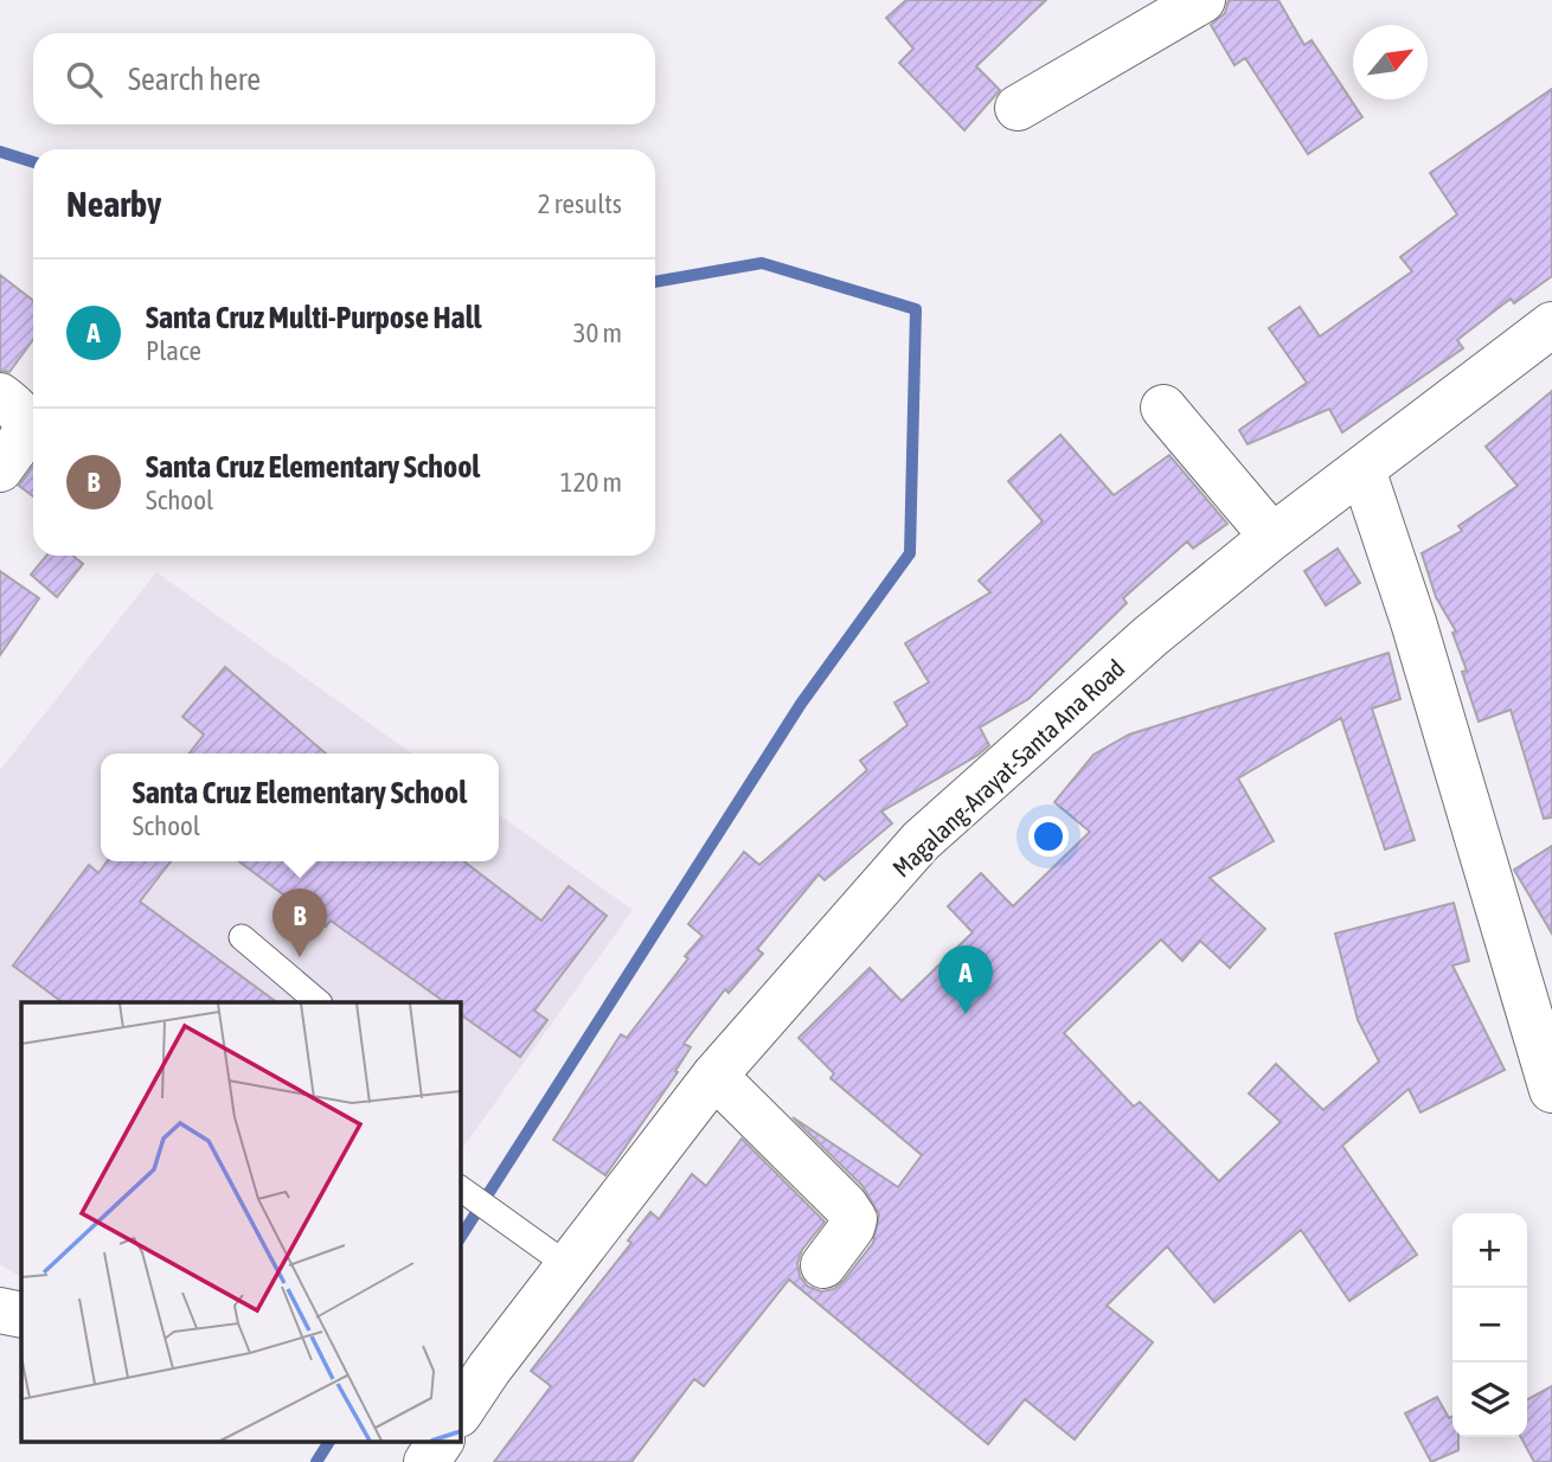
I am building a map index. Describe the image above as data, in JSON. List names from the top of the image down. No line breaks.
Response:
{"streets":{"main road":["Magalang-Arayat-Santa Ana Road"]},"north":"top right","page":{"search":"Search here","heading":["Nearby","2 results"],"list":[{"mark":"A","name":"Santa Cruz Multi-Purpose Hall","note":"Place","value":"30 m"},{"mark":"B","name":"Santa Cruz Elementary School","note":"School","value":"120 m"}],"popup":["Santa Cruz Elementary School","School"],"pins":["B","A"],"map_buttons":["+","−"]}}
